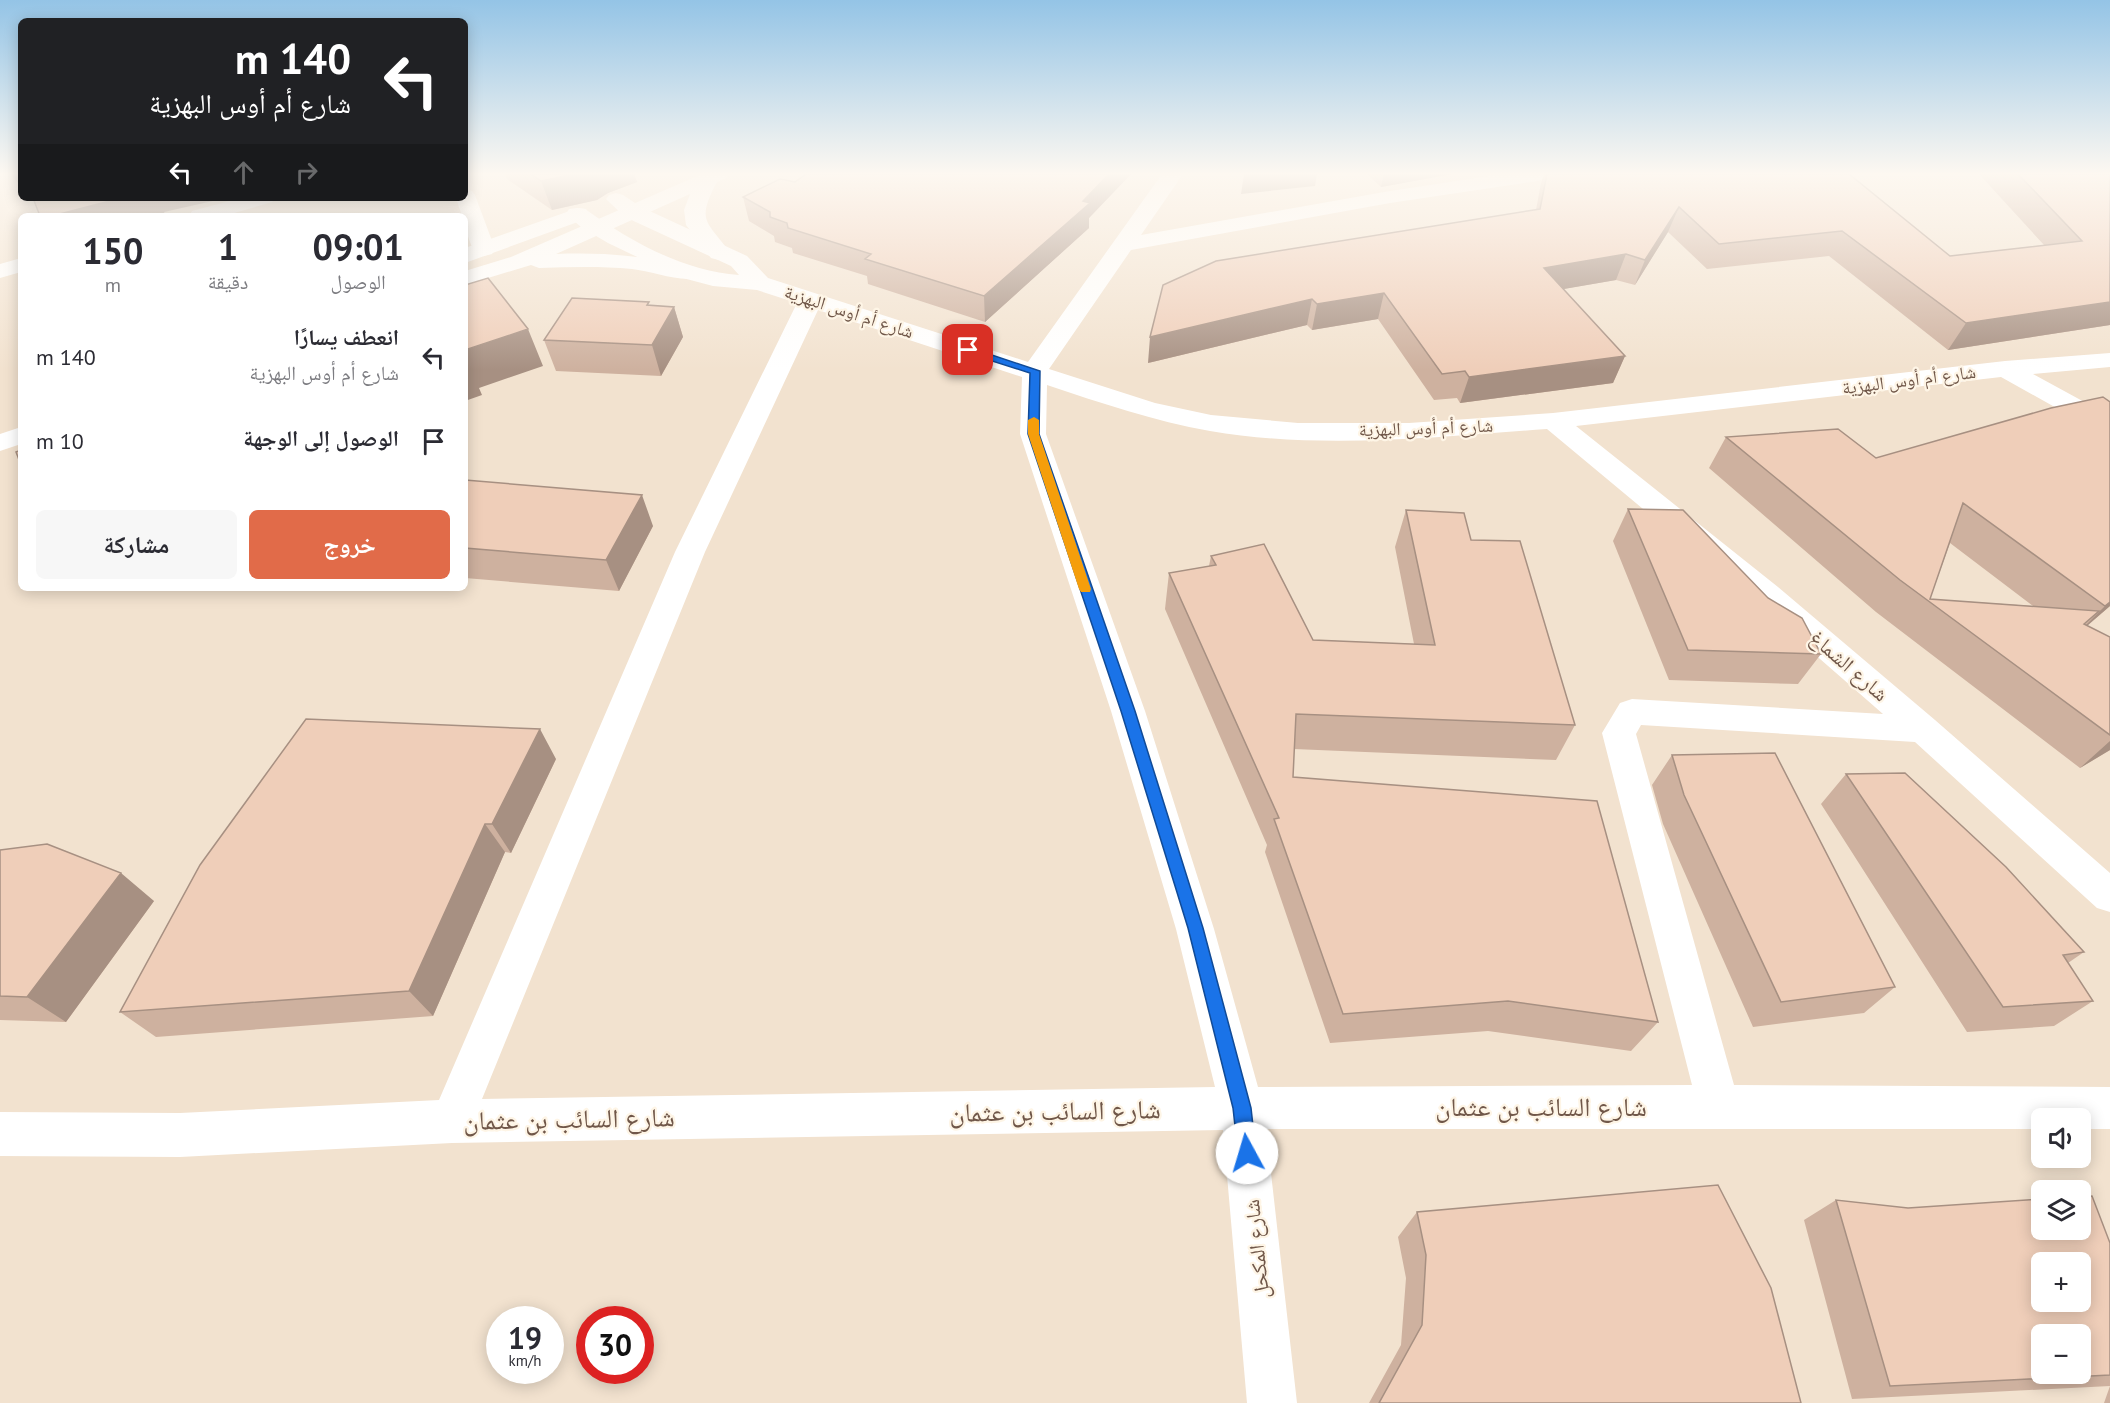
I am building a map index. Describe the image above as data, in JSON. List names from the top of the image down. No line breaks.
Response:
{"streets":{"street":["شارع أم أوس البهزية","شارع الشماغ","شارع السائب بن عثمان","شارع المكحل"]},"crossings":[["شارع أم أوس البهزية","شارع الشماغ"],["شارع أم أوس البهزية","شارع المكحل"],["شارع السائب بن عثمان","شارع المكحل"]],"page":{"turn":["140 m","شارع أم أوس البهزية"],"eta":["09:01","الوصول","1","دقيقة","150","m"],"list":[{"name":"انعطف يسارًا","note":"شارع أم أوس البهزية","value":"140 m"},{"name":"الوصول إلى الوجهة","value":"10 m"}],"buttons":["خروج","مشاركة"],"map_buttons":["+","−"],"speed":"19 km/h","limit":"30"}}
